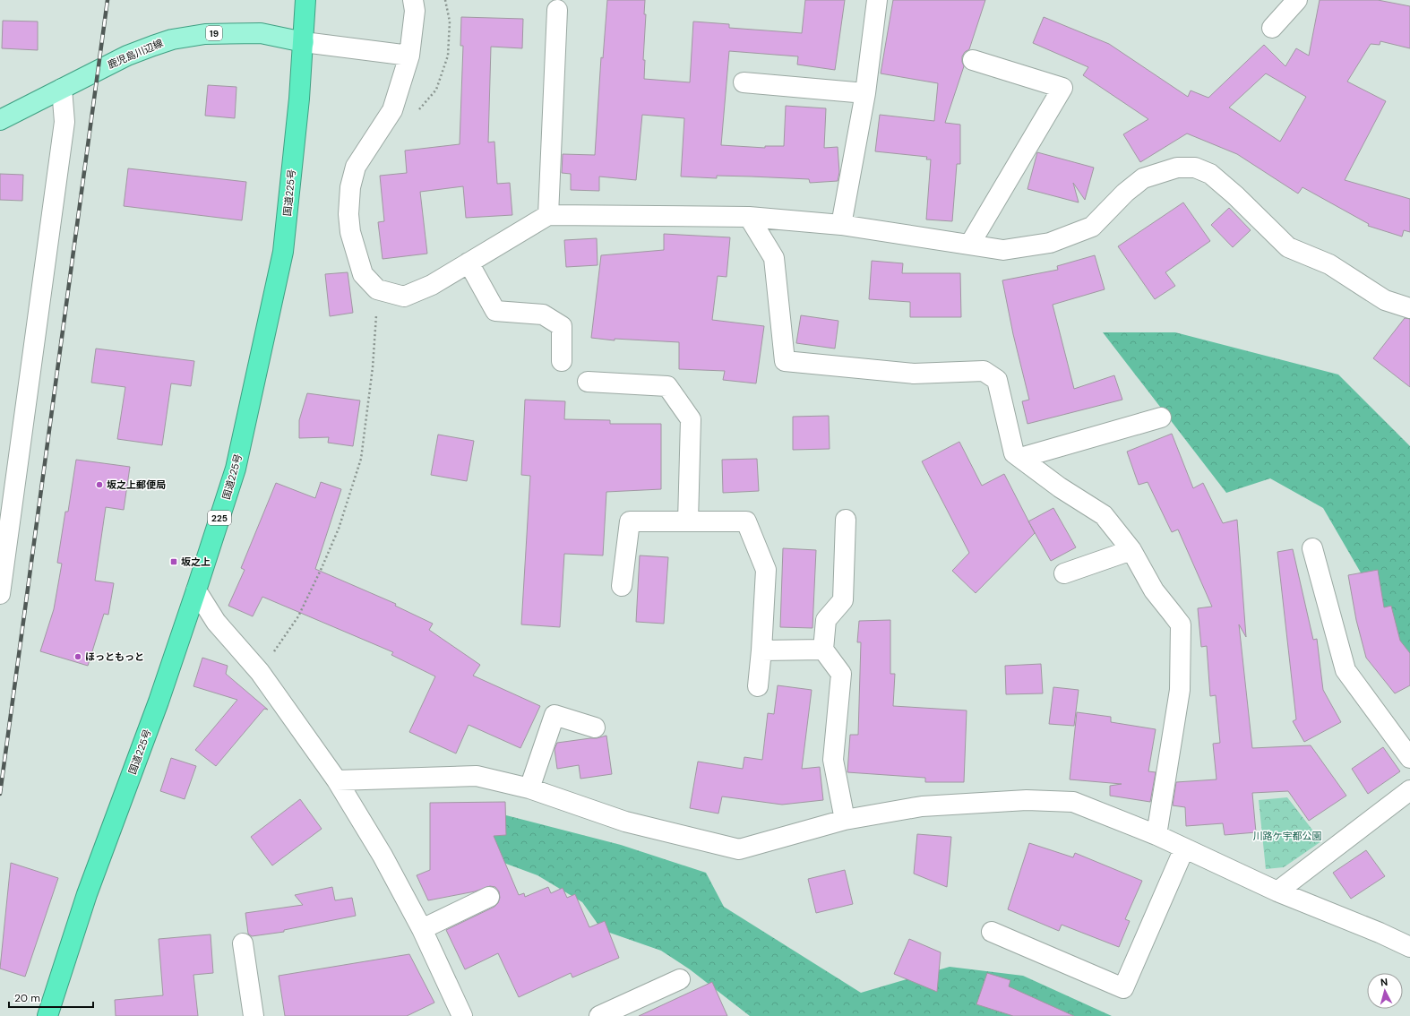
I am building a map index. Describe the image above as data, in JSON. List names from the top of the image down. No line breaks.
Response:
{"streets":{"highway":["国道225号","225"],"main road":["19","鹿児島川辺線"]},"crossings":[["鹿児島川辺線","国道225号"]],"parks":["川路ケ宇都公園"],"places":{"other":["坂之上郵便局","ほっともっと"],"transit":["坂之上"]},"scale_bar":"20 m","north":"top"}
